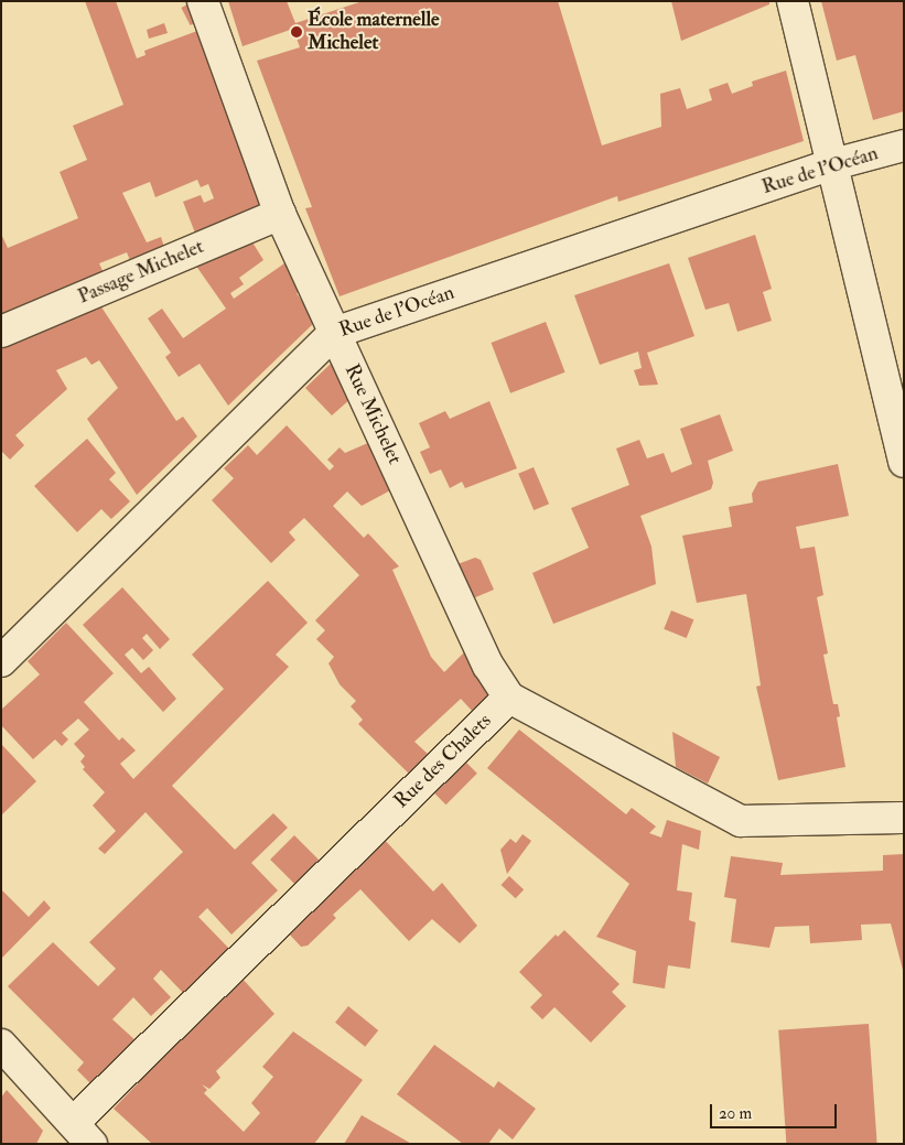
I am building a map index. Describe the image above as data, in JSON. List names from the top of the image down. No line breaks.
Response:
{"streets":{"street":["Rue de l'Océan","Passage Michelet","Rue Michelet","Rue des Chalets"]},"crossings":[["Rue de l'Océan","Rue Michelet"],["Passage Michelet","Rue Michelet"],["Rue Michelet","Rue des Chalets"]],"places":["École maternelle Michelet"],"scale_bar":"20 m"}
